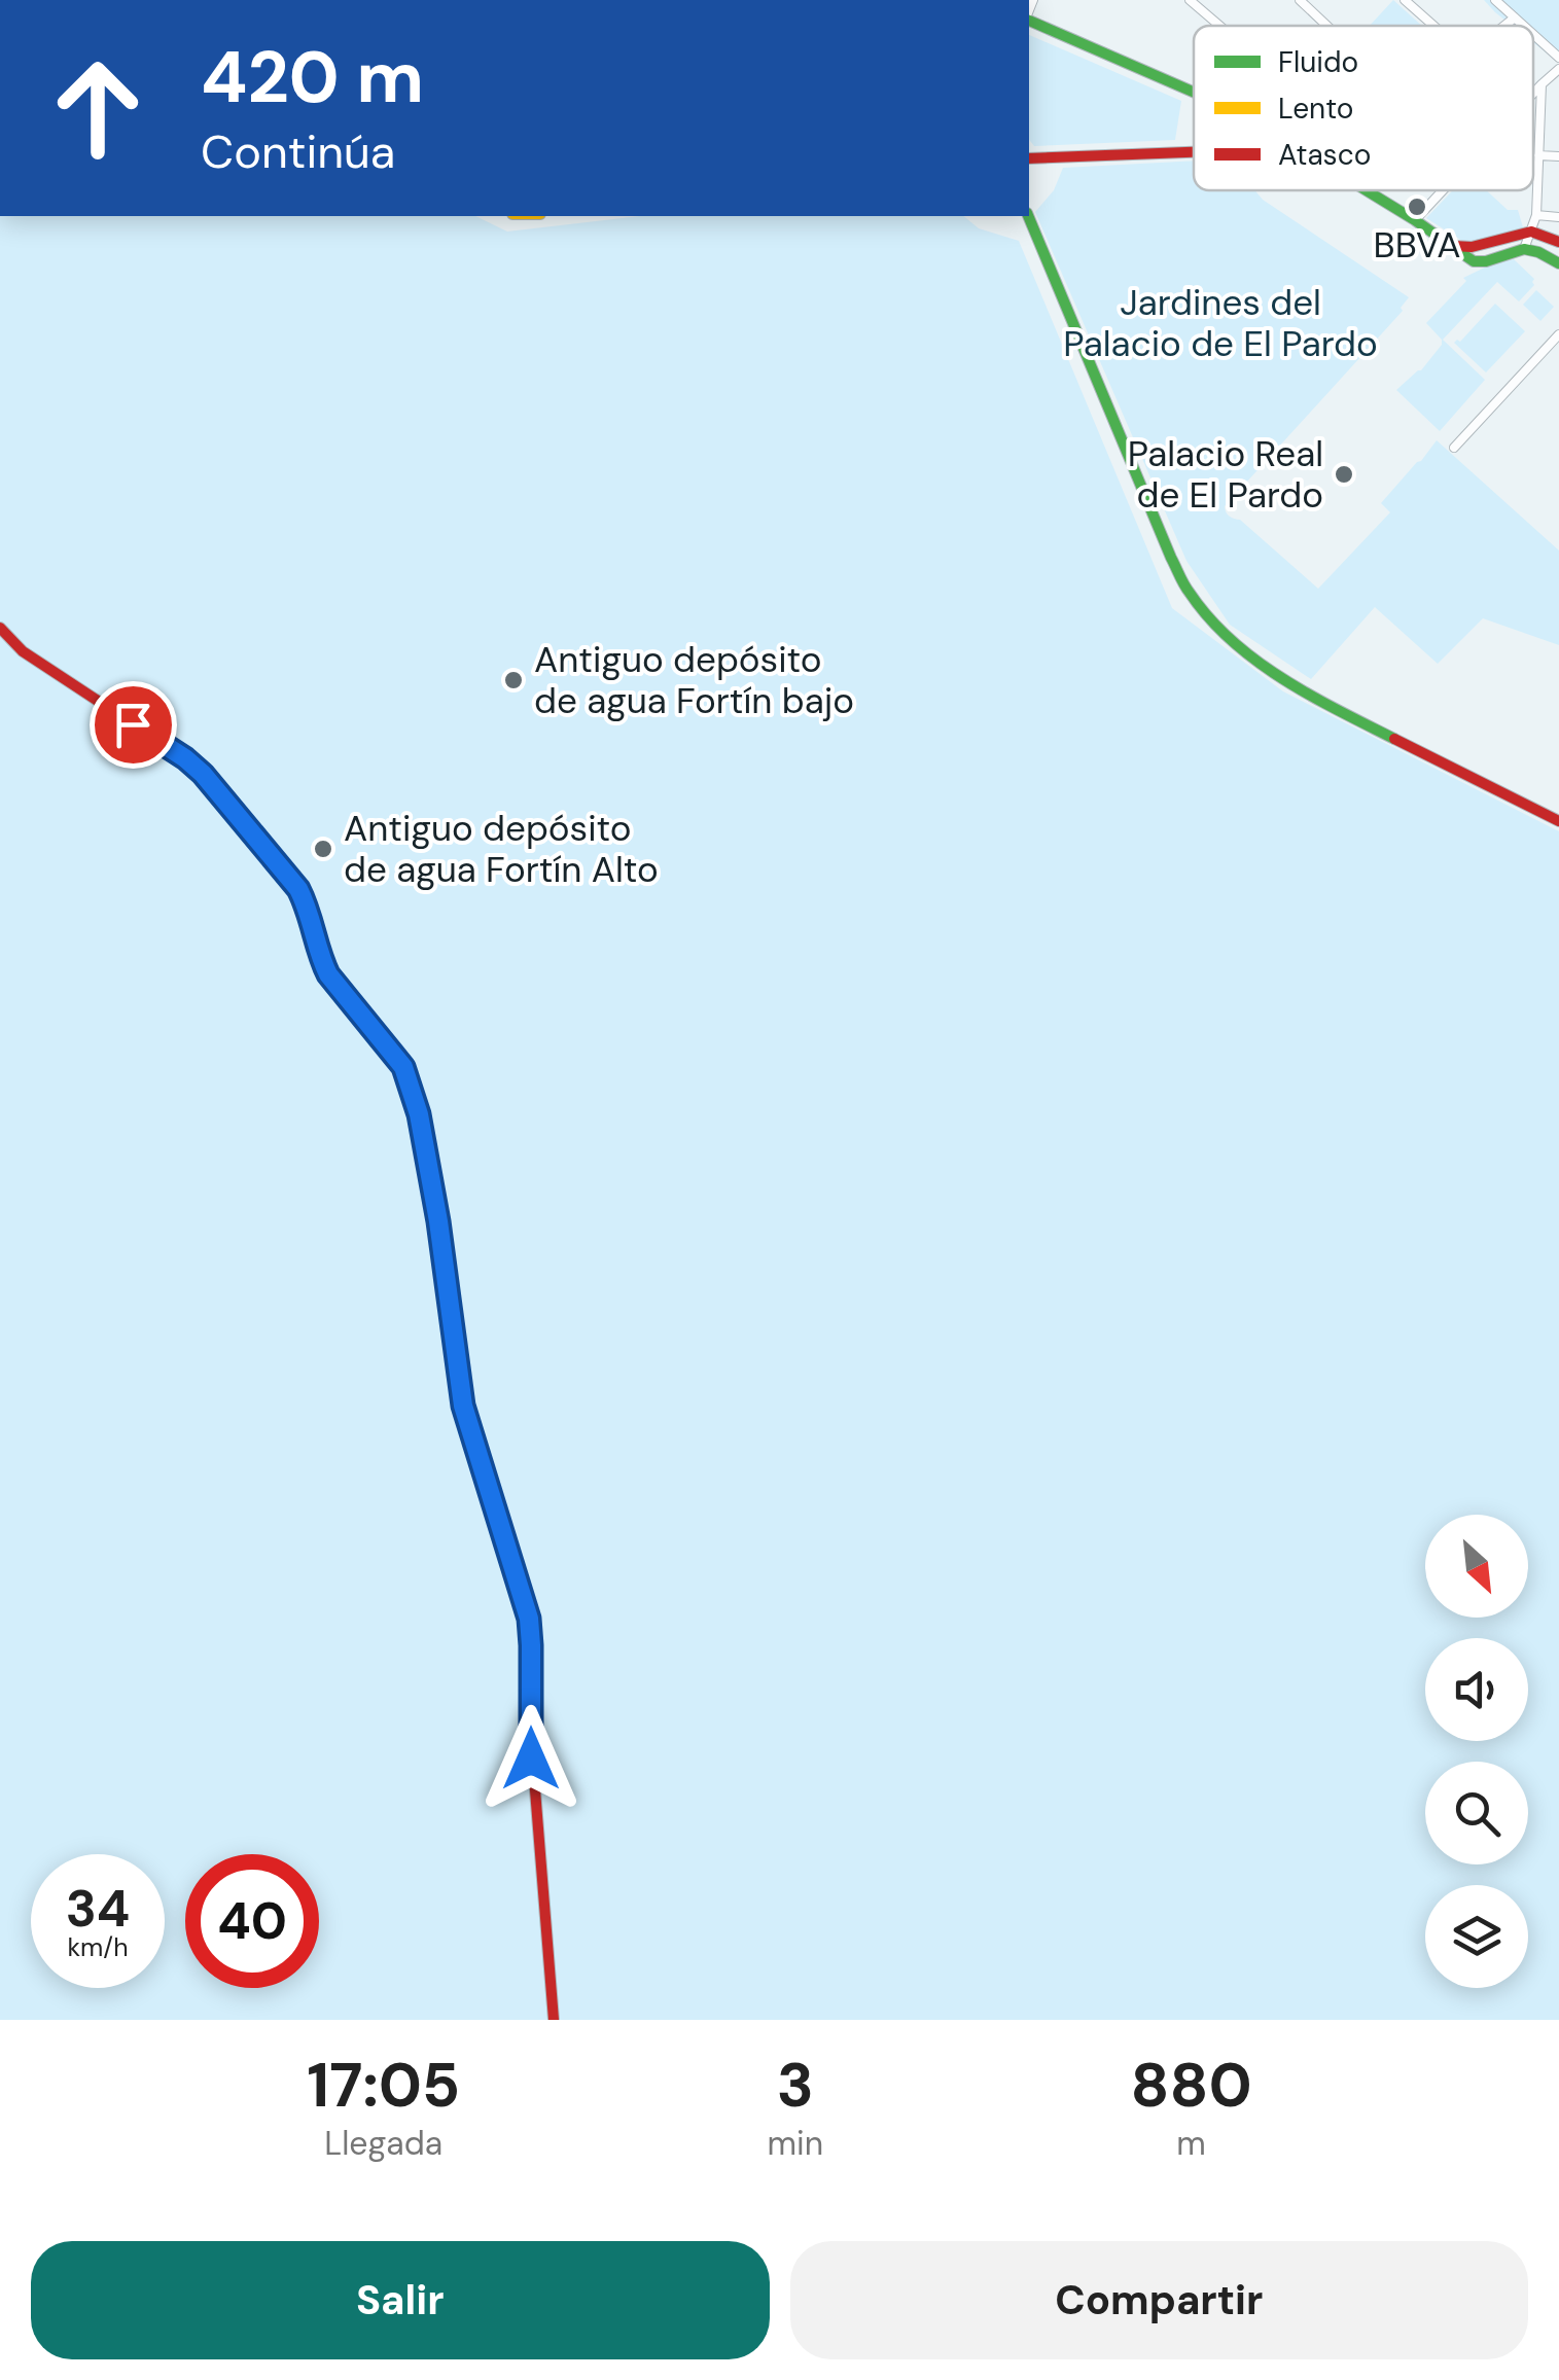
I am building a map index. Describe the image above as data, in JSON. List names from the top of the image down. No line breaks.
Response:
{"parks":["Jardines del Palacio de El Pardo"],"places":["BBVA","Palacio Real de El Pardo","Antiguo depósito de agua Fortín bajo","Antiguo depósito de agua Fortín Alto"],"legend":["Fluido","Lento","Atasco"],"north":"bottom right","page":{"turn":["420 m","Continúa"],"speed":"34 km/h","limit":"40","eta":["17:05","Llegada","3","min","880","m"],"buttons":["Salir","Compartir"]}}
